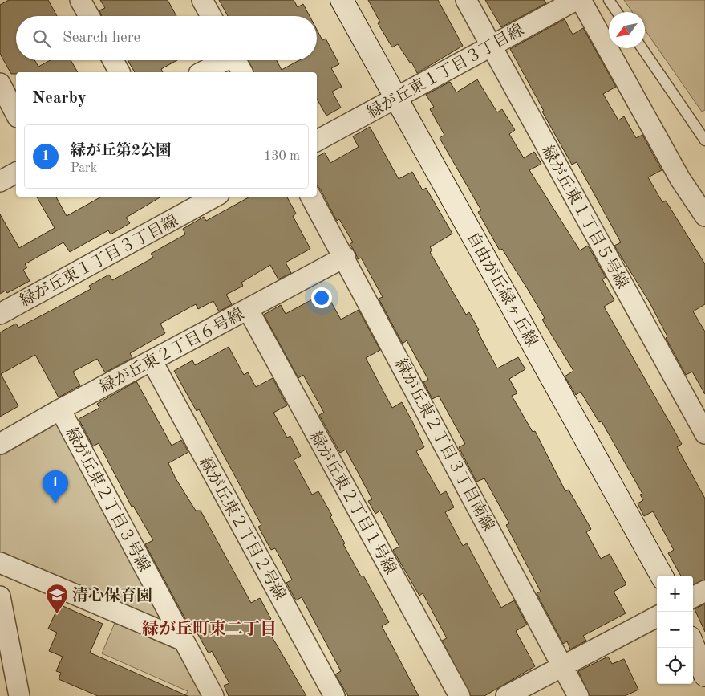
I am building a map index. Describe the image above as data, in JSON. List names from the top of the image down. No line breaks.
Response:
{"streets":{"street":["緑が丘東１丁目３丁目線","緑が丘東１丁目５号線","自由が丘緑ヶ丘線","緑が丘東２丁目６号線","緑が丘東２丁目３丁目南線","緑が丘東２丁目３号線","緑が丘東２丁目１号線","緑が丘東２丁目２号線"]},"crossings":[["緑が丘東１丁目３丁目線","緑が丘東１丁目５号線"],["緑が丘東１丁目３丁目線","自由が丘緑ヶ丘線"],["緑が丘東２丁目６号線","緑が丘東２丁目３丁目南線"],["緑が丘東２丁目６号線","緑が丘東２丁目３号線"],["緑が丘東２丁目６号線","緑が丘東２丁目１号線"],["緑が丘東２丁目６号線","緑が丘東２丁目２号線"]],"districts":["緑が丘町東二丁目"],"places":{"school or university":["清心保育園"]},"north":"bottom left","page":{"search":"Search here","heading":"Nearby","list":[{"mark":"1","name":"緑が丘第2公園","note":"Park","value":"130 m"}],"pins":"1","map_buttons":["+","−"]}}
